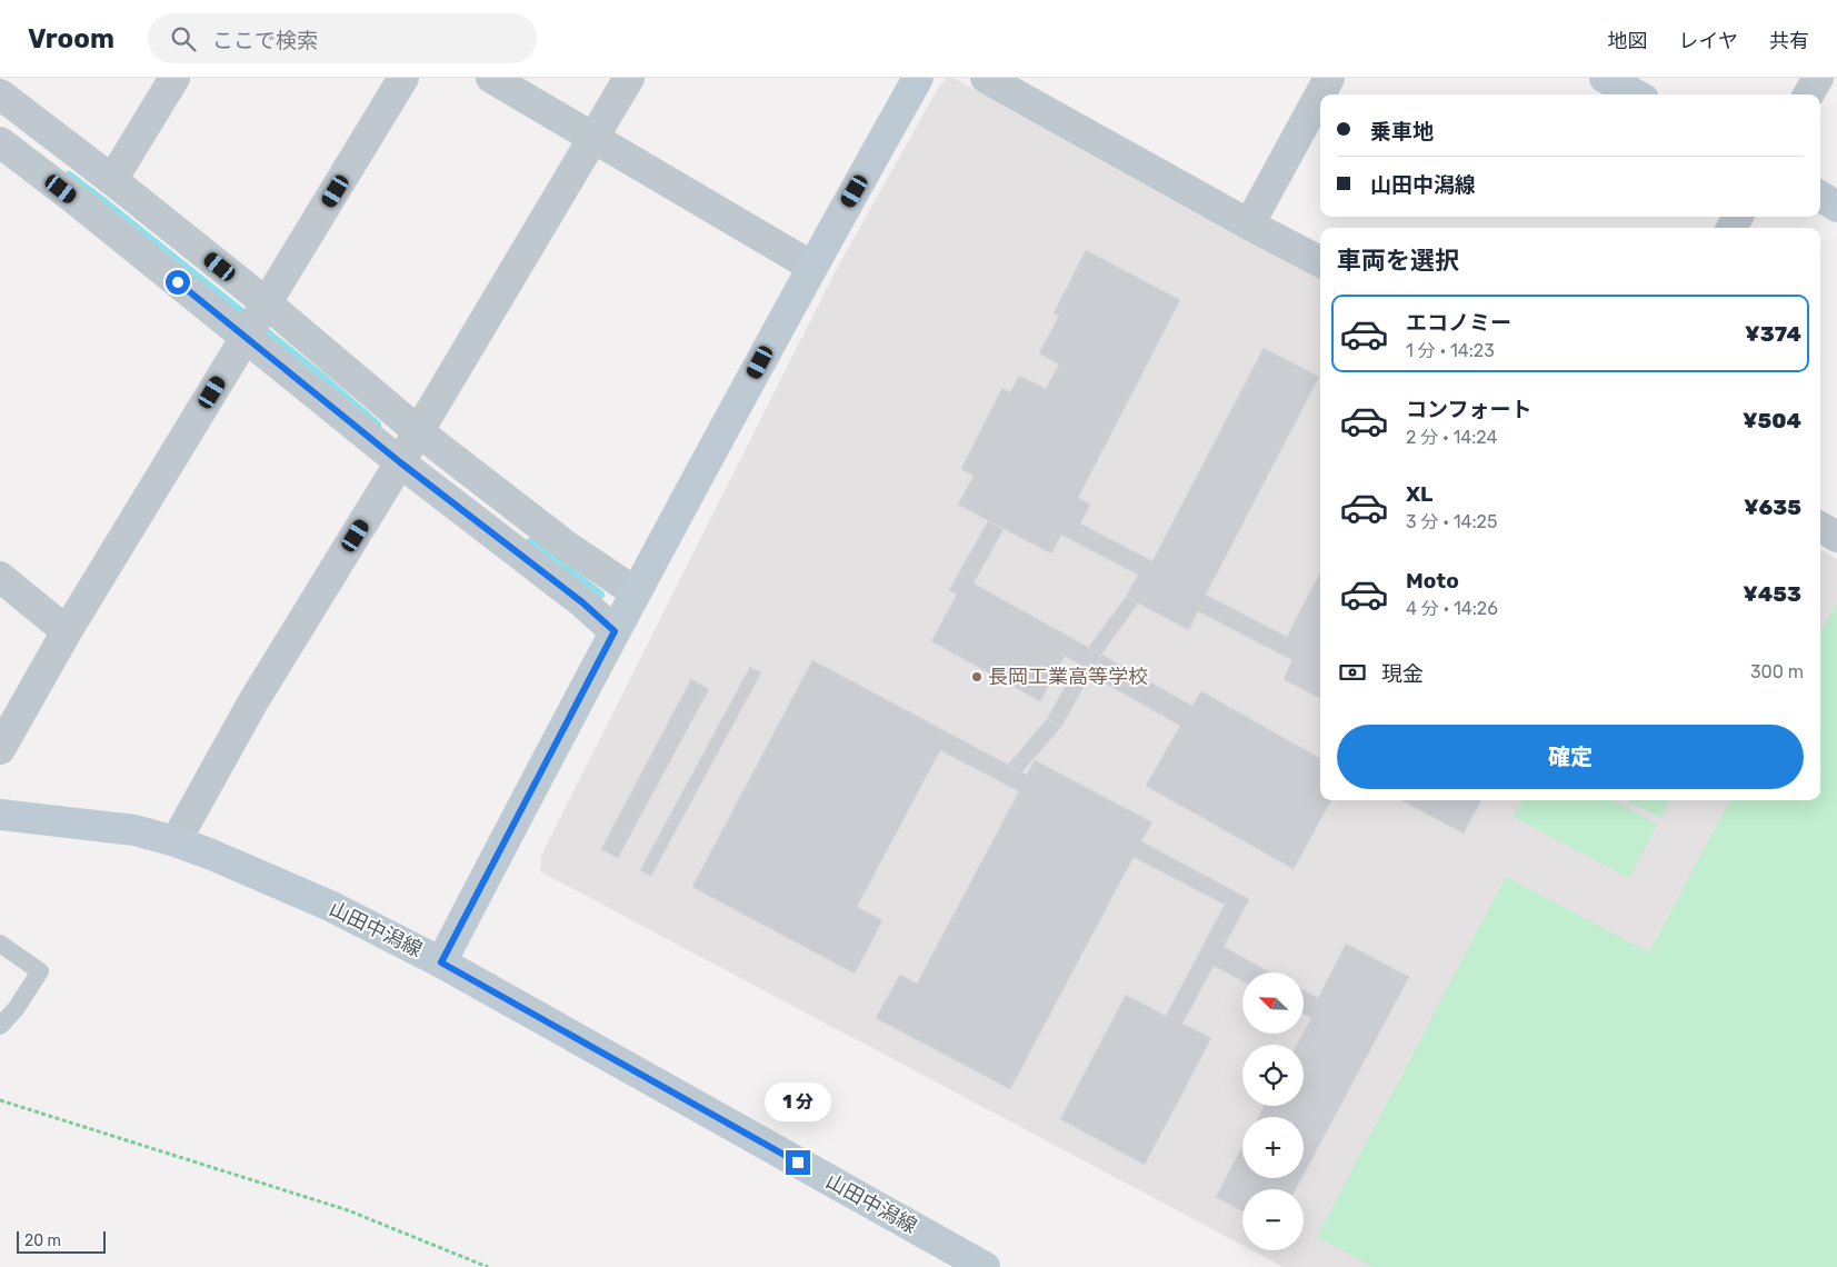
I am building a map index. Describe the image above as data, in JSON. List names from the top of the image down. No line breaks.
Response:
{"streets":{"street":["山田中潟線"]},"places":["長岡工業高等学校"],"scale_bar":"20 m","north":"top left","page":{"header":"Vroom","search":"ここで検索","nav":["地図","レイヤ","共有"],"banner":["乗車地","山田中潟線"],"heading":"車両を選択","list":[{"name":"エコノミー","note":"1 分 · 14:23","value":"¥374"},{"name":"コンフォート","note":"2 分 · 14:24","value":"¥504"},{"name":"XL","note":"3 分 · 14:25","value":"¥635"},{"name":"Moto","note":"4 分 · 14:26","value":"¥453"}],"pay":["現金","300 m"],"buttons":"確定","map_buttons":["+","−"],"bubble":"1 分","scale":"20 m"}}
